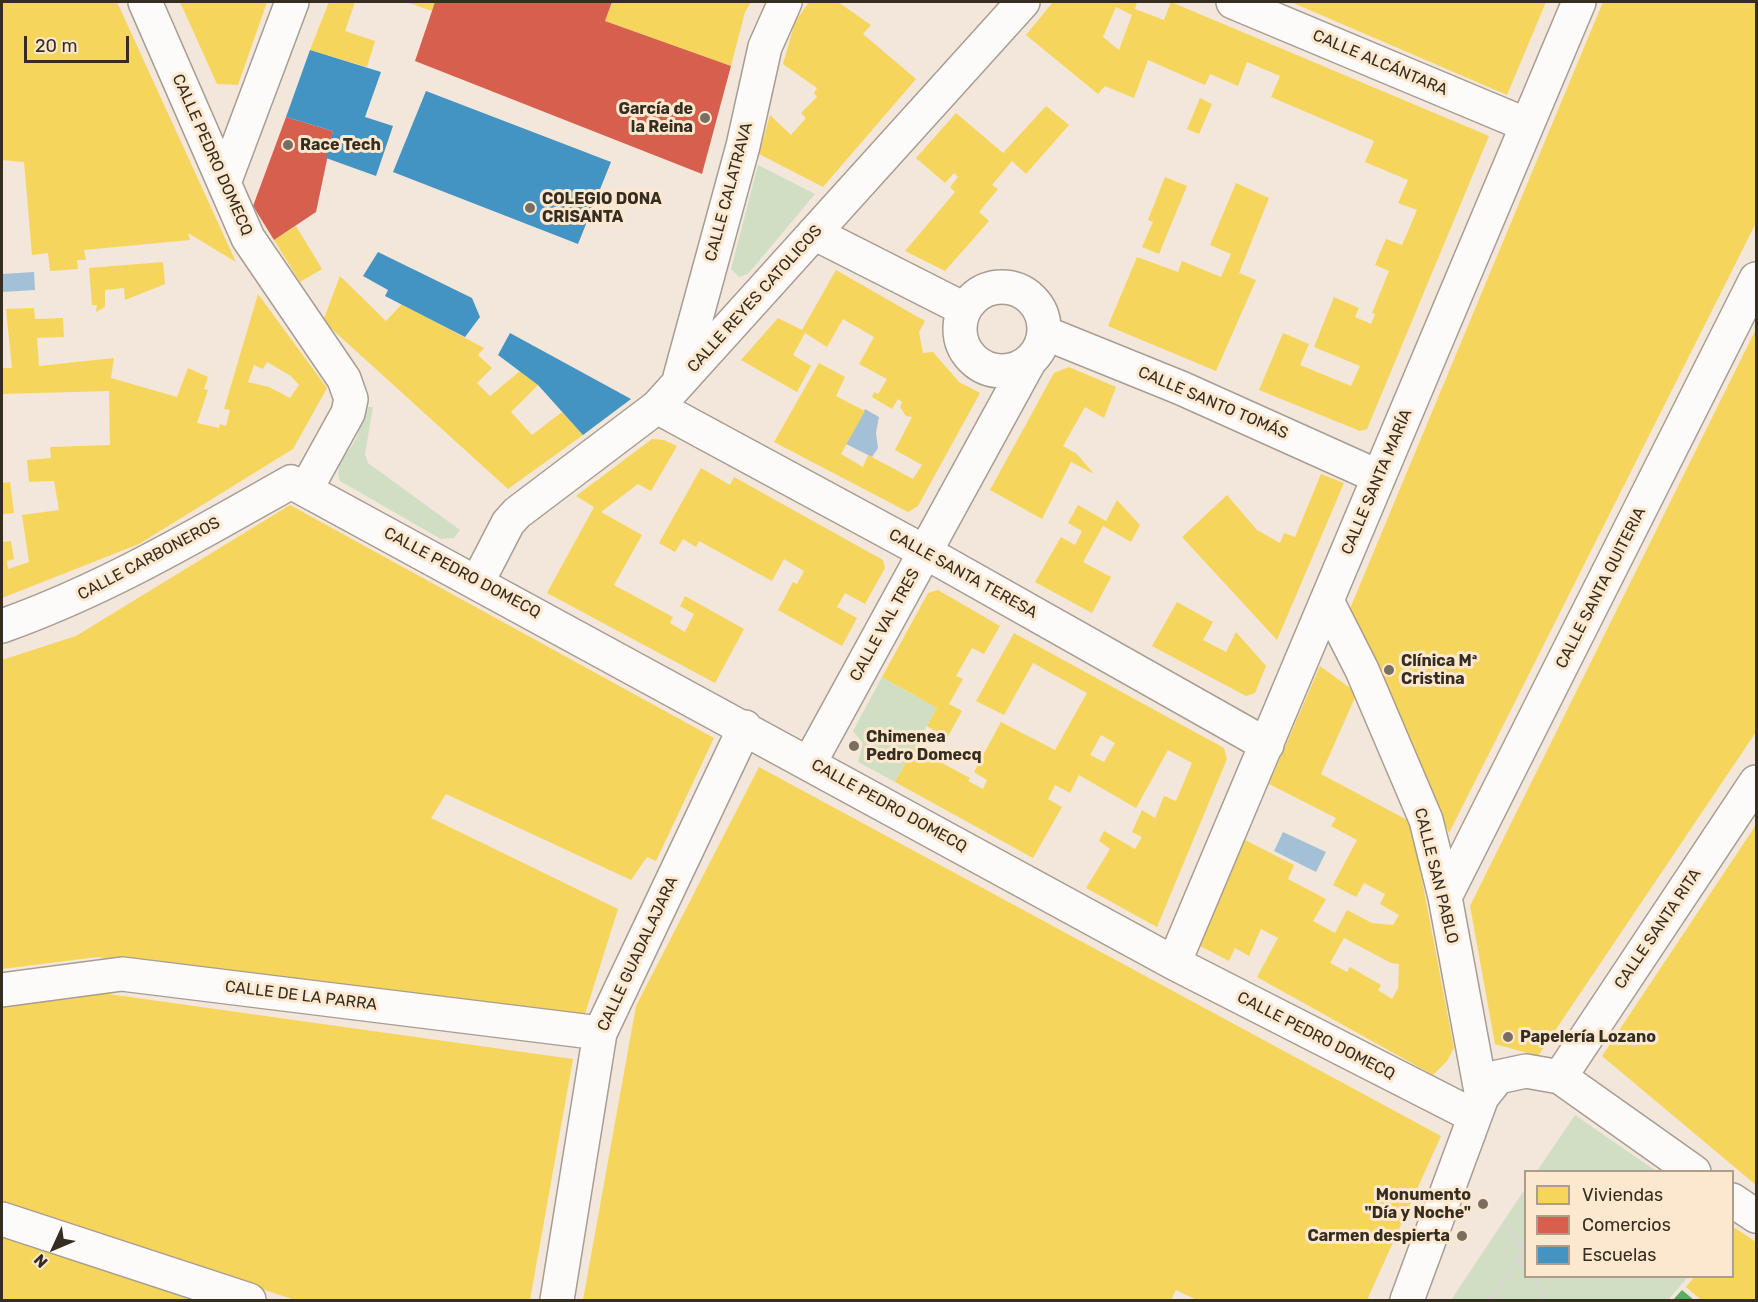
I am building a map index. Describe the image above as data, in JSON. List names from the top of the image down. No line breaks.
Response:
{"streets":{"street":["CALLE ALCÁNTARA","CALLE PEDRO DOMECQ","CALLE CALATRAVA","CALLE REYES CATOLICOS","CALLE SANTO TOMÁS","CALLE SANTA MARÍA","CALLE CARBONEROS","CALLE SANTA TERESA","CALLE SANTA QUITERIA","CALLE VAL TRES","CALLE SAN PABLO","CALLE SANTA RITA","CALLE GUADALAJARA","CALLE DE LA PARRA"]},"crossings":[["CALLE ALCÁNTARA","CALLE SANTA MARÍA"],["CALLE PEDRO DOMECQ","CALLE REYES CATOLICOS"],["CALLE PEDRO DOMECQ","CALLE SANTA MARÍA"],["CALLE PEDRO DOMECQ","CALLE CARBONEROS"],["CALLE PEDRO DOMECQ","CALLE VAL TRES"],["CALLE PEDRO DOMECQ","CALLE SAN PABLO"],["CALLE PEDRO DOMECQ","CALLE GUADALAJARA"],["CALLE CALATRAVA","CALLE REYES CATOLICOS"],["CALLE CALATRAVA","CALLE SANTA TERESA"],["CALLE REYES CATOLICOS","CALLE SANTA TERESA"],["CALLE SANTO TOMÁS","CALLE SANTA MARÍA"],["CALLE SANTO TOMÁS","CALLE VAL TRES"],["CALLE SANTA MARÍA","CALLE SANTA TERESA"],["CALLE SANTA MARÍA","CALLE SAN PABLO"],["CALLE SANTA TERESA","CALLE VAL TRES"],["CALLE SANTA QUITERIA","CALLE SAN PABLO"],["CALLE GUADALAJARA","CALLE DE LA PARRA"]],"places":["García de la Reina","Race Tech","COLEGIO DONA CRISANTA","Clínica Mª Cristina","Chimenea Pedro Domecq","Papelería Lozano","Monumento \"Día y Noche\"","Carmen despierta"],"legend":["Viviendas","Comercios","Escuelas"],"scale_bar":"20 m","north":"bottom left"}
